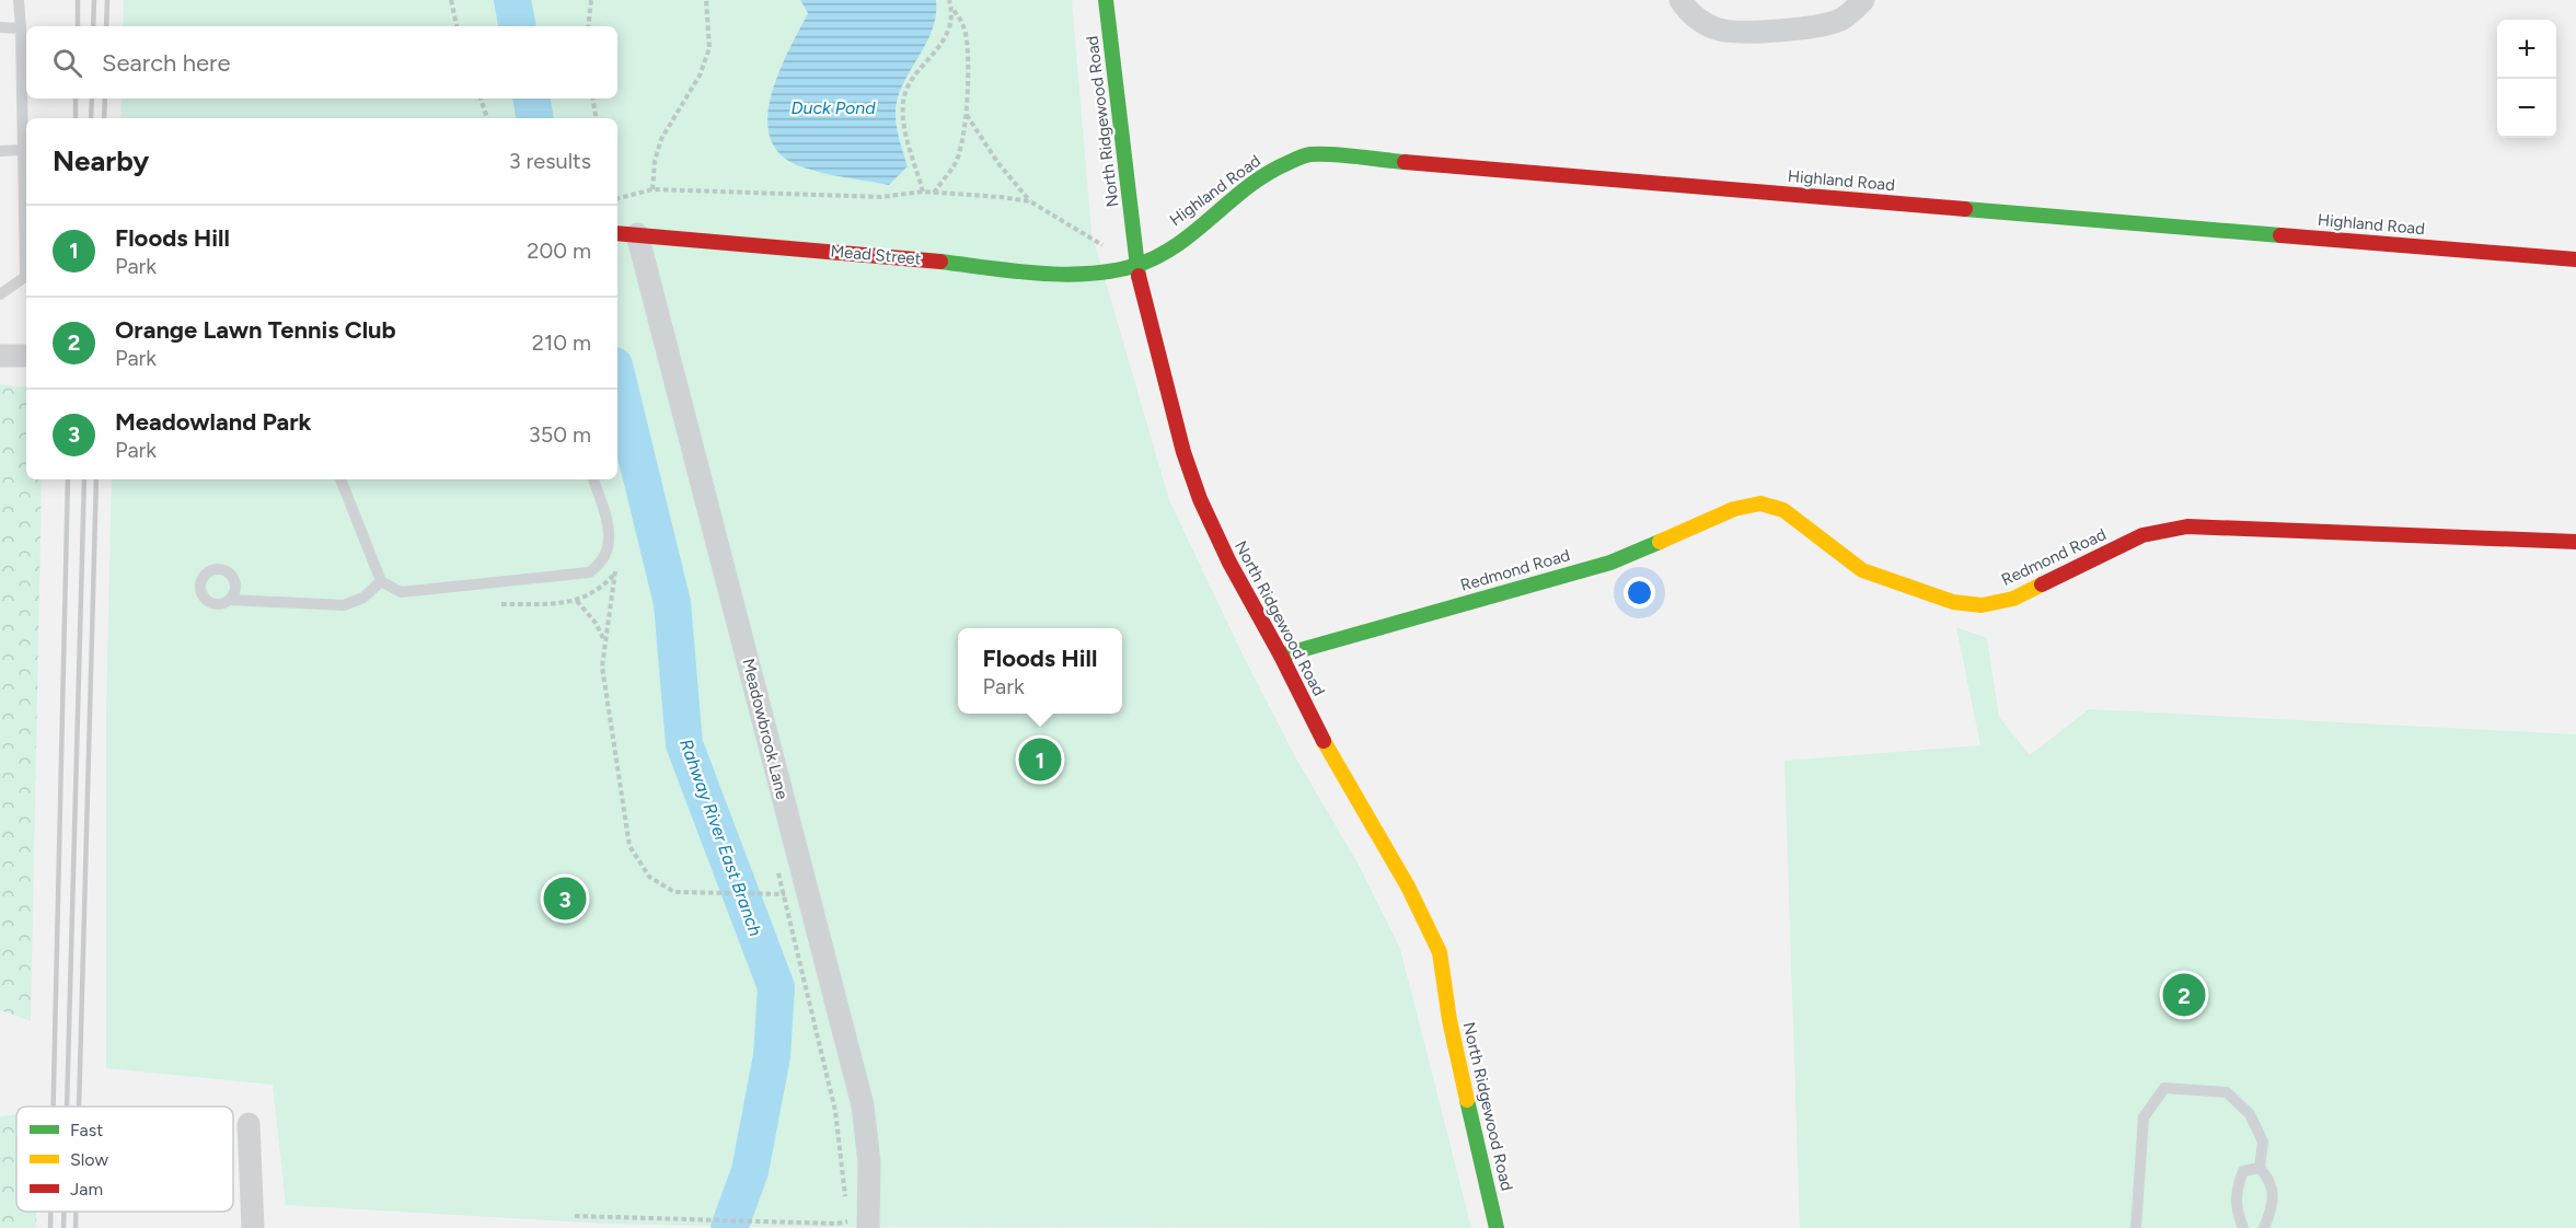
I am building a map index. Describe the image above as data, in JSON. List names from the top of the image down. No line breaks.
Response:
{"streets":{"street":["North Ridgewood Road","Highland Road","Mead Street","Redmond Road","Meadowbrook Lane"]},"crossings":[["North Ridgewood Road","Highland Road"],["North Ridgewood Road","Mead Street"],["North Ridgewood Road","Redmond Road"],["Highland Road","Mead Street"],["Mead Street","Meadowbrook Lane"]],"water":["Duck Pond","Rahway River East Branch"],"legend":["Fast","Slow","Jam"],"page":{"map_buttons":["+","−"],"search":"Search here","heading":["Nearby","3 results"],"list":[{"mark":"1","name":"Floods Hill","note":"Park","value":"200 m"},{"mark":"2","name":"Orange Lawn Tennis Club","note":"Park","value":"210 m"},{"mark":"3","name":"Meadowland Park","note":"Park","value":"350 m"}],"popup":["Floods Hill","Park"],"pins":["1","3","2"]}}
